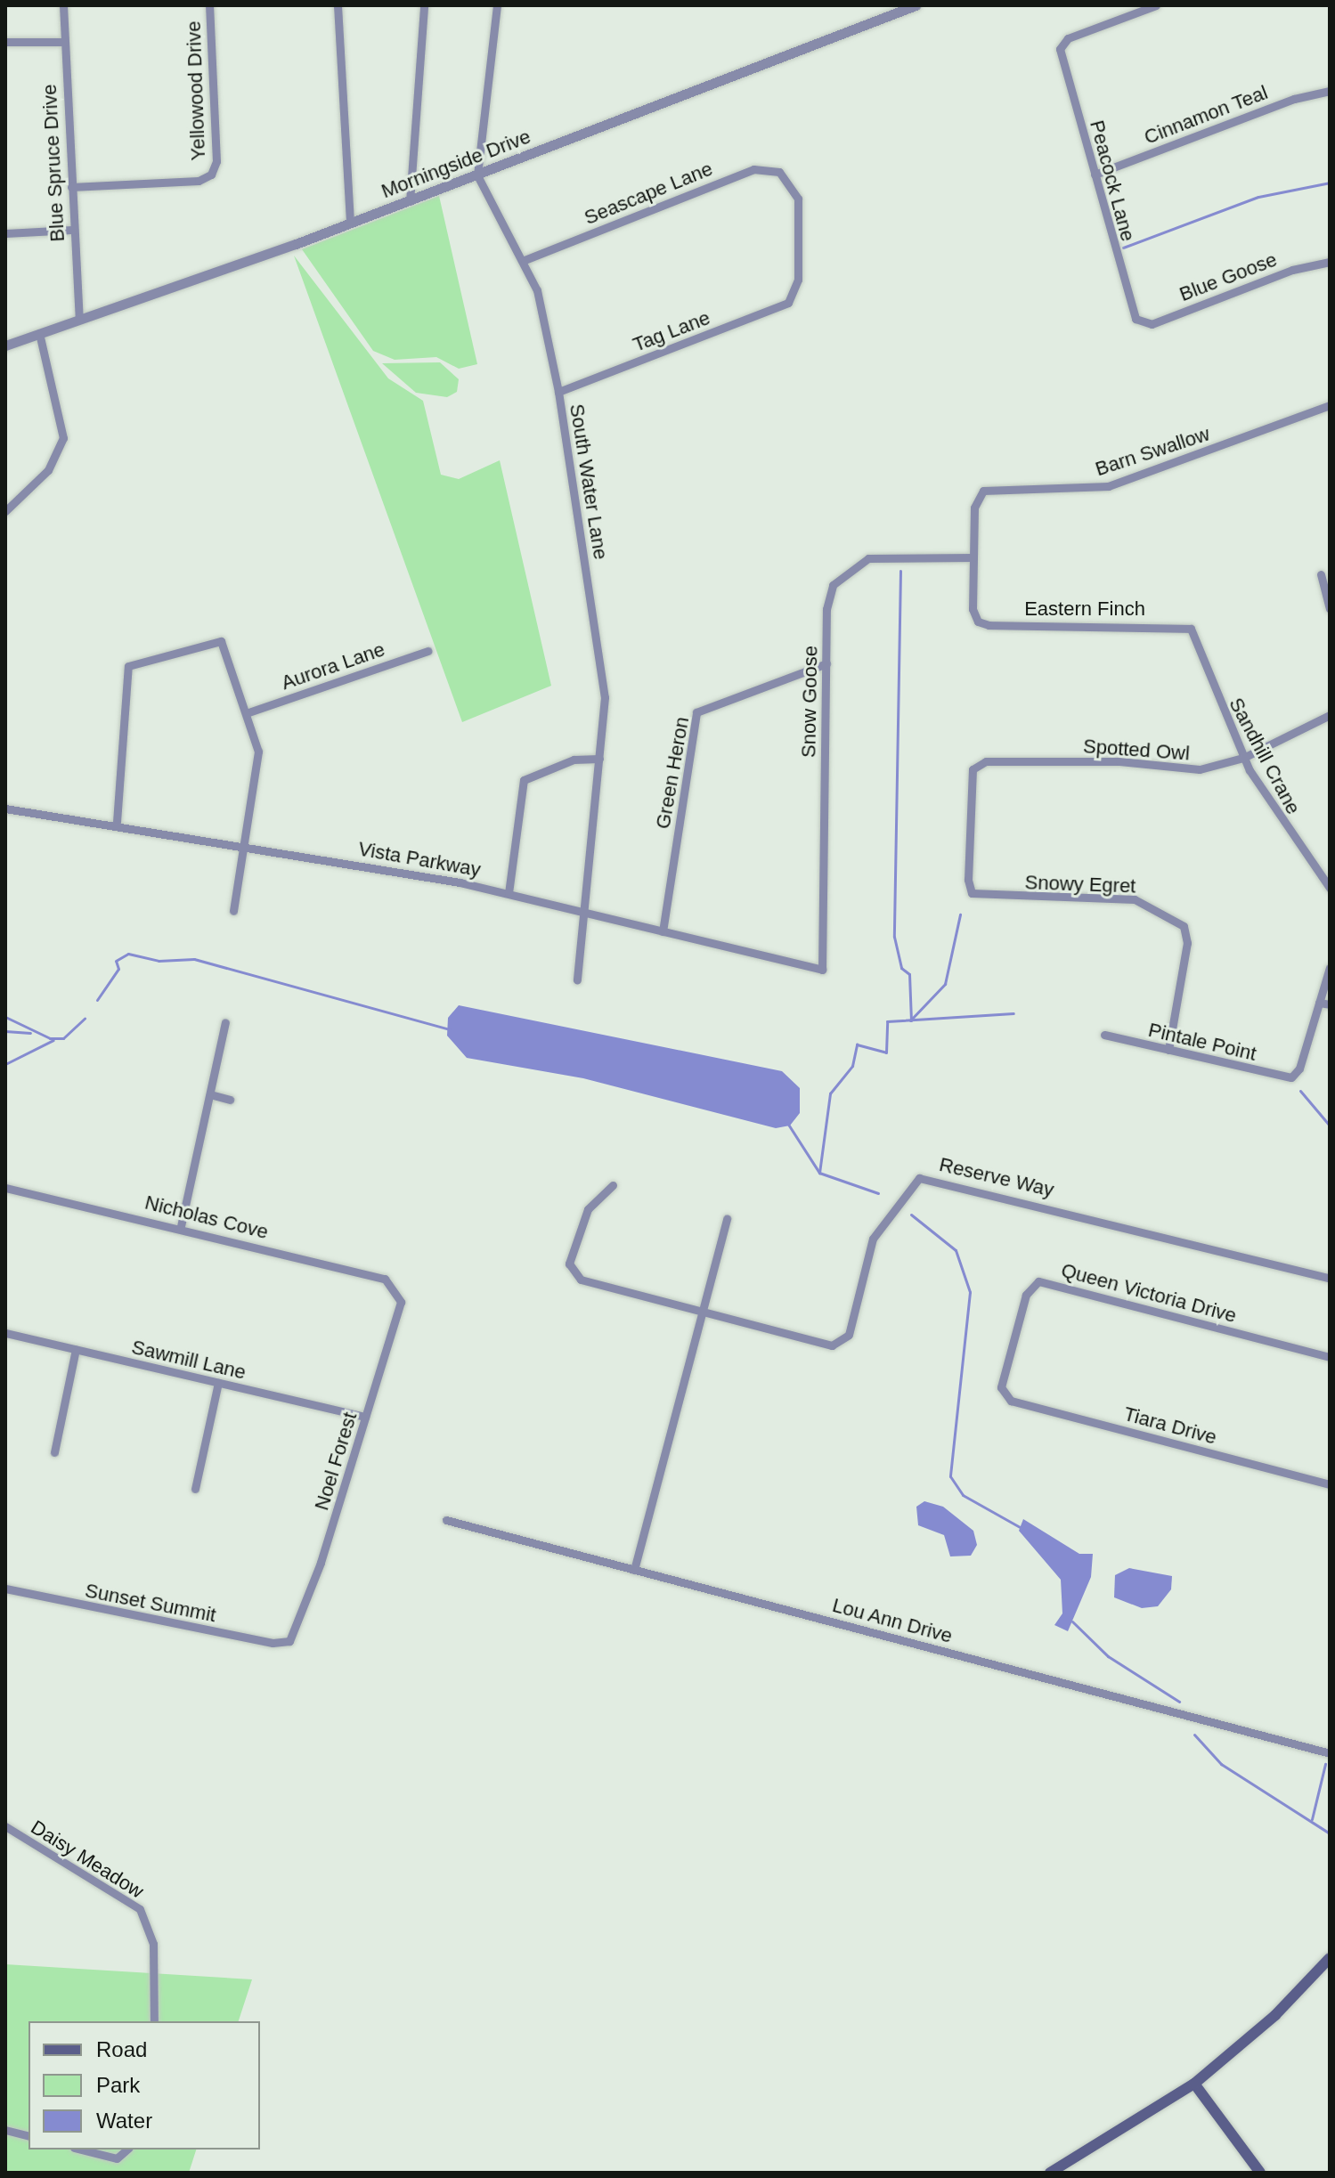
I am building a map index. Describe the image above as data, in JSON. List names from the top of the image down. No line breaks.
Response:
{"streets":{"street":["Yellowood Drive","Cinnamon Teal","Blue Spruce Drive","Morningside Drive","Peacock Lane","Seascape Lane","Blue Goose","Tag Lane","Barn Swallow","South Water Lane","Eastern Finch","Aurora Lane","Snow Goose","Spotted Owl","Sandhill Crane","Green Heron","Vista Parkway","Snowy Egret","Pintale Point","Reserve Way","Nicholas Cove","Queen Victoria Drive","Sawmill Lane","Tiara Drive","Noel Forest","Sunset Summit","Lou Ann Drive","Daisy Meadow"]},"crossings":[["Yellowood Drive","Blue Spruce Drive"],["Cinnamon Teal","Peacock Lane"],["Blue Spruce Drive","Morningside Drive"],["Morningside Drive","South Water Lane"],["Peacock Lane","Blue Goose"],["Seascape Lane","Tag Lane"],["Seascape Lane","South Water Lane"],["Tag Lane","South Water Lane"],["Barn Swallow","Eastern Finch"],["Barn Swallow","Snow Goose"],["South Water Lane","Vista Parkway"],["Eastern Finch","Snow Goose"],["Eastern Finch","Sandhill Crane"],["Snow Goose","Green Heron"],["Snow Goose","Vista Parkway"],["Spotted Owl","Sandhill Crane"],["Spotted Owl","Snowy Egret"],["Green Heron","Vista Parkway"],["Snowy Egret","Pintale Point"],["Nicholas Cove","Noel Forest"],["Queen Victoria Drive","Tiara Drive"],["Sawmill Lane","Noel Forest"],["Noel Forest","Sunset Summit"]],"legend":["Road","Park","Water"]}
